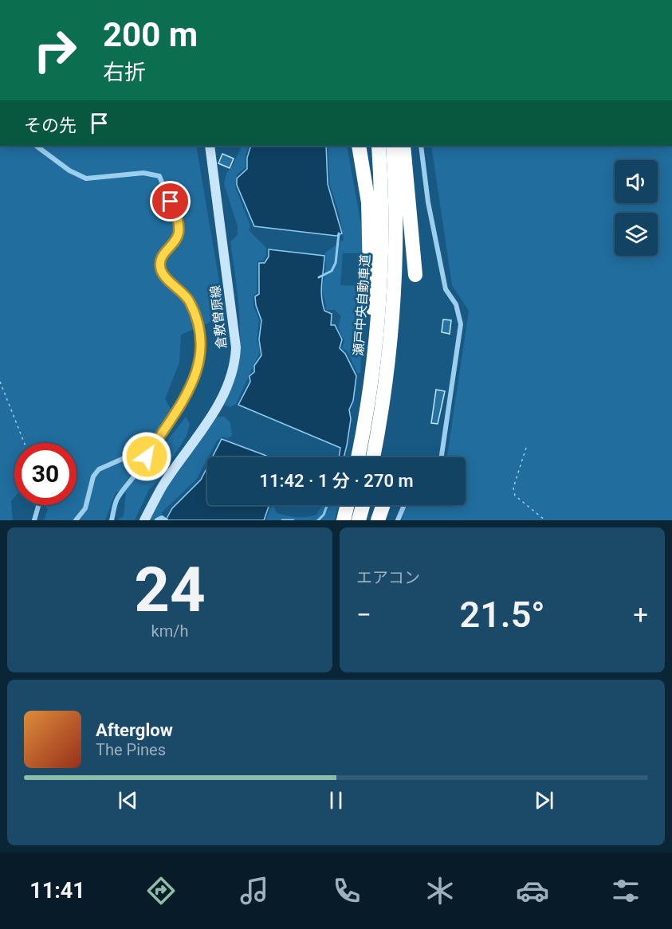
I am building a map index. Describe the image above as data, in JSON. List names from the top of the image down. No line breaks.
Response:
{"streets":{"highway":["瀬戸中央自動車道"],"street":["倉敷曽原線"]},"page":{"turn":["200 m","右折"],"then":"その先","limit":"30","trip":"11:42 · 1 分 · 270 m","tile":[["24","km/h"],"エアコン"],"heat":["−","21.5°","+"],"song":["Afterglow","The Pines"],"tabs":"11:41"}}
